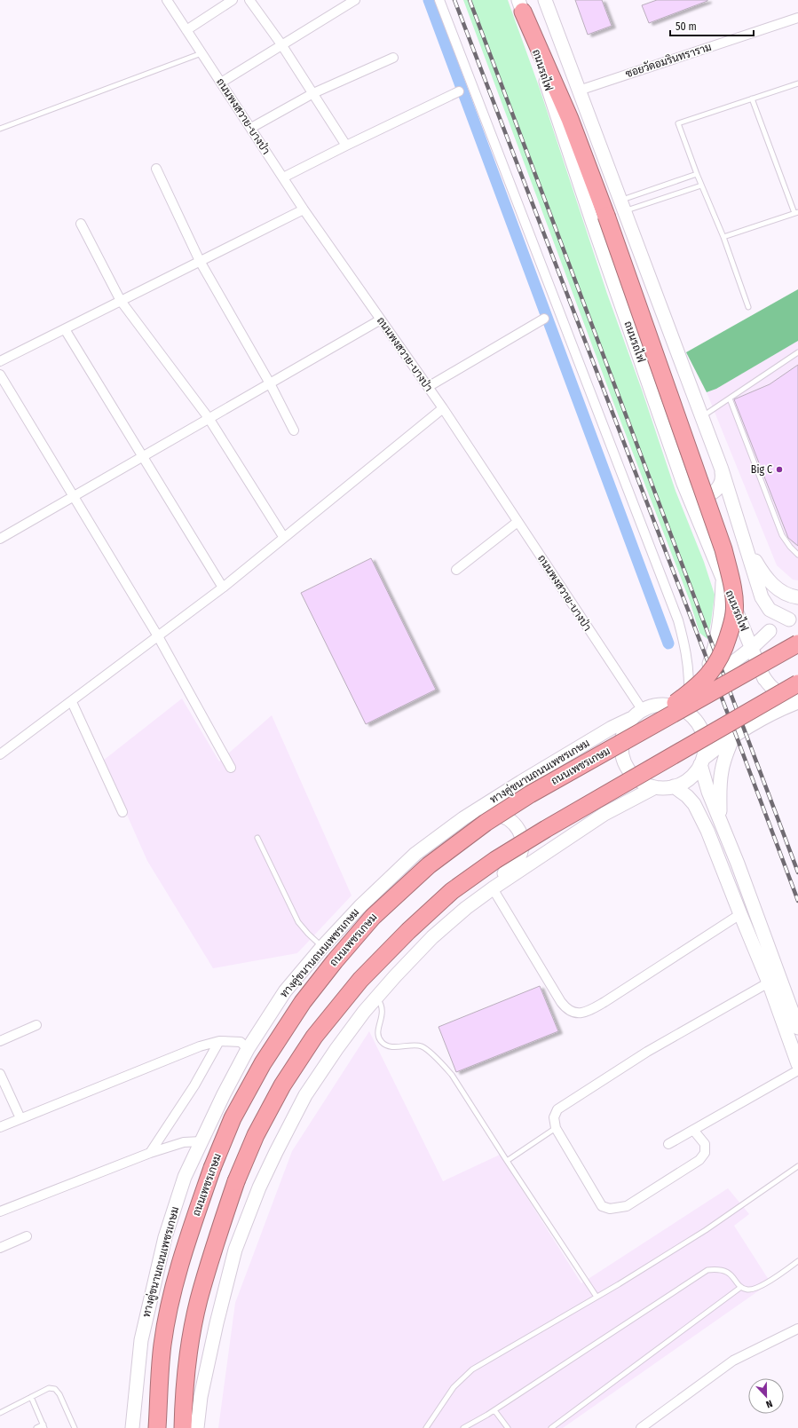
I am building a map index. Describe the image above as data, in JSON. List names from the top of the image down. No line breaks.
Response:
{"streets":{"highway":["ถนนเพชรเกษม"],"main road":["ถนนรถไฟ","ทางคู่ขนานถนนเพชรเกษม"],"street":["ซอยวัดอมรินทราราม","ถนนพงสวาย-บางป่า"]},"crossings":[["ถนนพงสวาย-บางป่า","ทางคู่ขนานถนนเพชรเกษม"]],"places":["Big C"],"scale_bar":"50 m","north":"bottom"}
